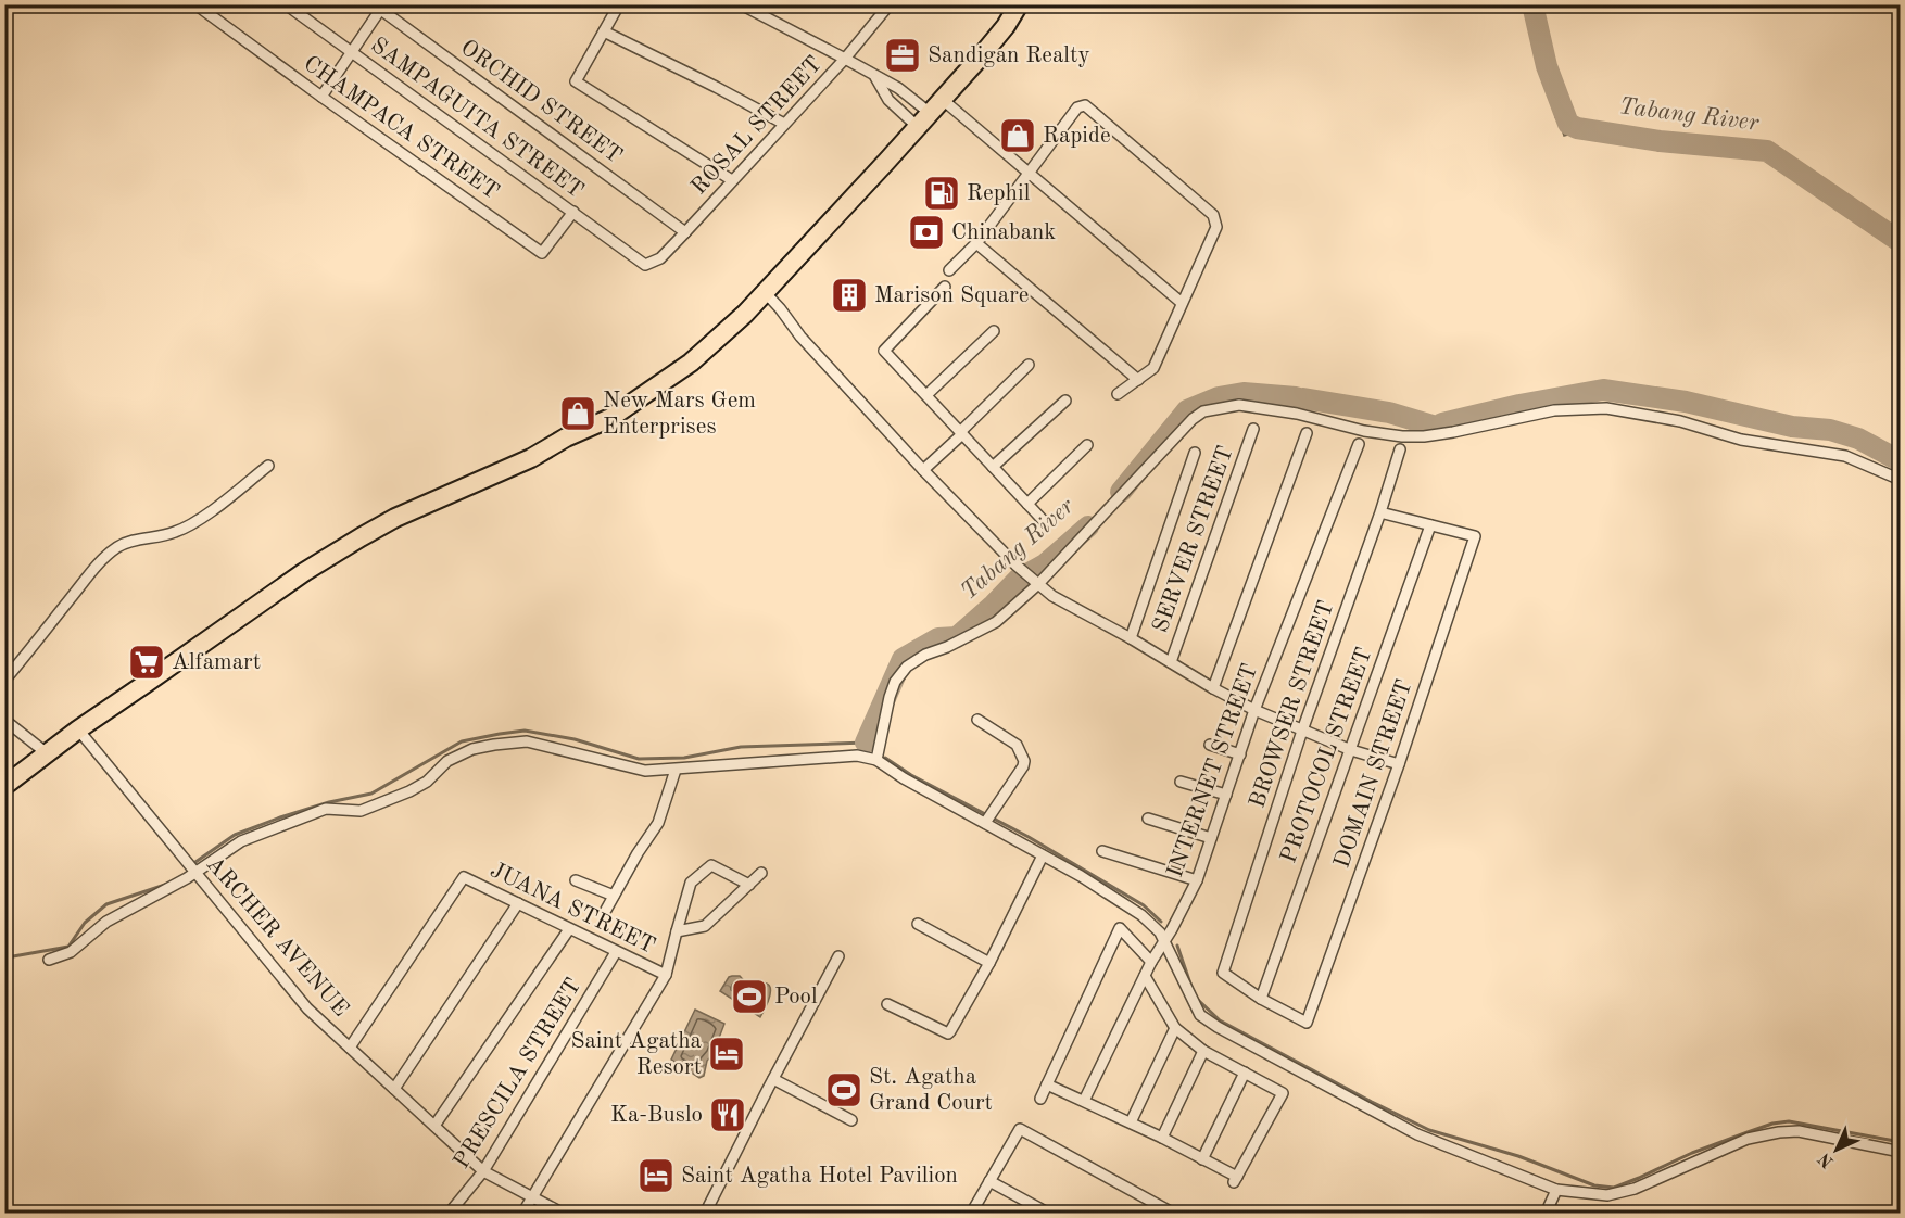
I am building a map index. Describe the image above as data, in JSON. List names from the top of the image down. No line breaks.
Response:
{"streets":{"street":["ORCHID STREET","SAMPAGUITA STREET","ROSAL STREET","CHAMPACA STREET","SERVER STREET","BROWSER STREET","PROTOCOL STREET","INTERNET STREET","DOMAIN STREET","JUANA STREET","ARCHER AVENUE","PRESCILA STREET"]},"crossings":[["ORCHID STREET","ROSAL STREET"],["SAMPAGUITA STREET","ROSAL STREET"],["SAMPAGUITA STREET","CHAMPACA STREET"],["BROWSER STREET","PROTOCOL STREET"],["BROWSER STREET","DOMAIN STREET"],["PROTOCOL STREET","DOMAIN STREET"],["JUANA STREET","ARCHER AVENUE"],["JUANA STREET","PRESCILA STREET"],["ARCHER AVENUE","PRESCILA STREET"]],"water":["Tabang River"],"places":{"office":["Sandigan Realty"],"shop":["Rapide","New Mars Gem Enterprises"],"fuel station":["Rephil"],"bank":["Chinabank"],"building":["Marison Square"],"supermarket":["Alfamart"],"sports":["Pool","St. Agatha Grand Court"],"hotel":["Saint Agatha Resort","Saint Agatha Hotel Pavilion"],"restaurant":["Ka-Buslo"]},"north":"bottom left"}
